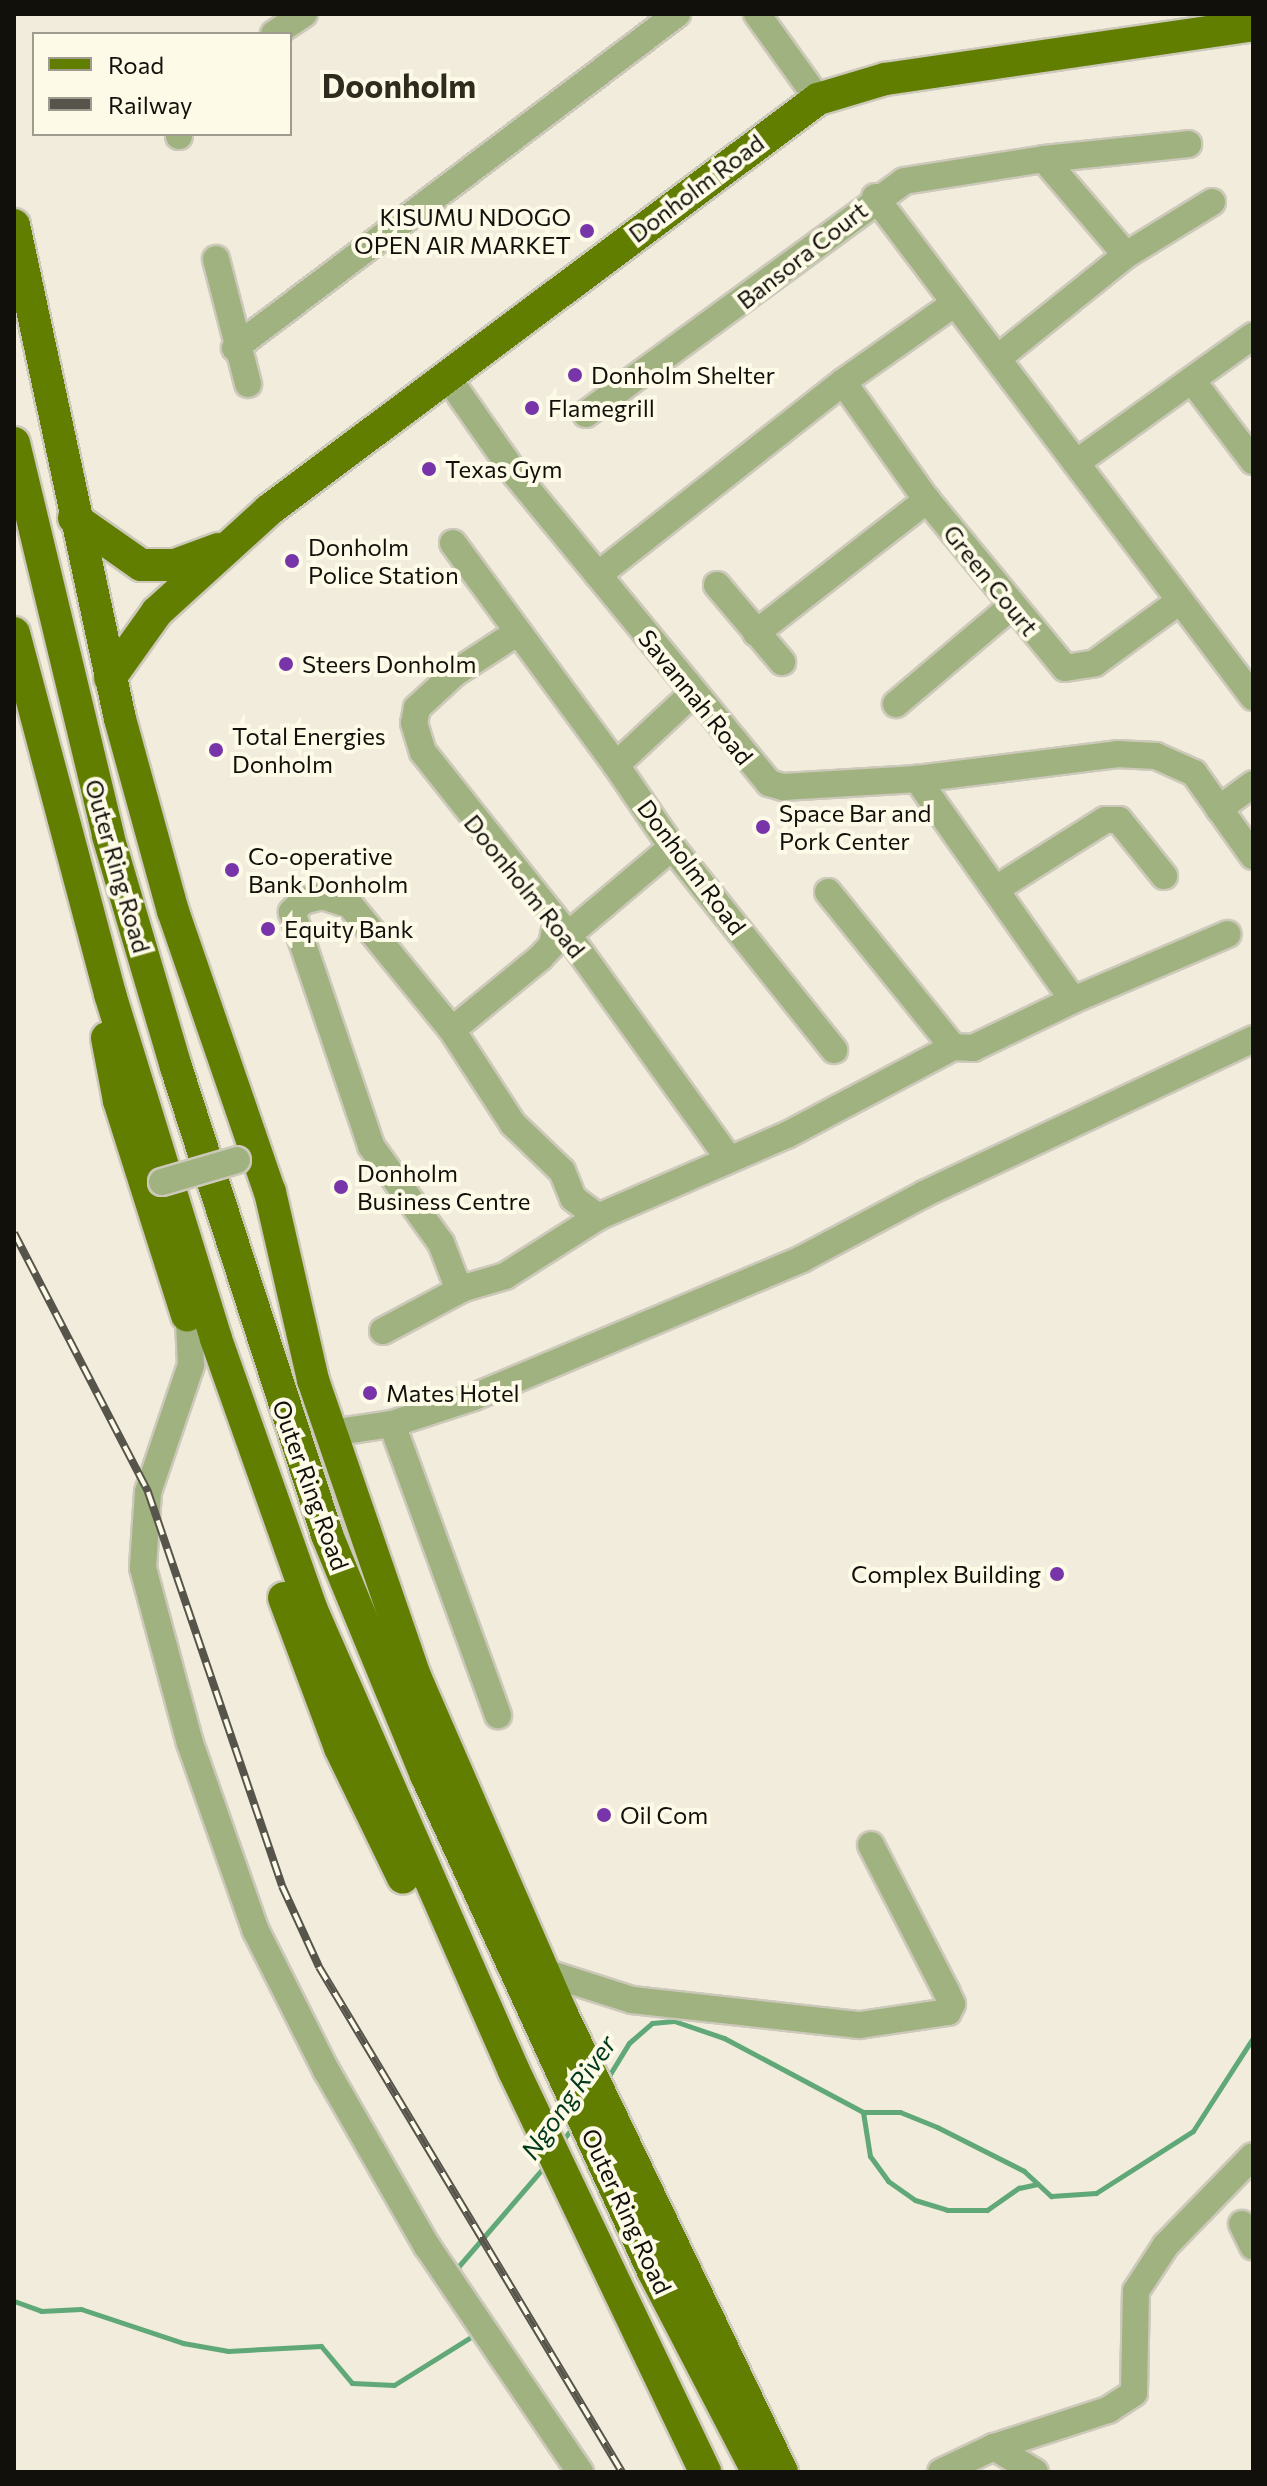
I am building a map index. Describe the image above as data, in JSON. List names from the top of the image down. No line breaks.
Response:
{"streets":{"main road":["Donholm Road","Outer Ring Road"],"street":["Bansora Court","Green Court","Savannah Road","Doonholm Road"]},"crossings":[["Donholm Road","Savannah Road"],["Donholm Road","Doonholm Road"]],"districts":["Doonholm"],"water":["Ngong River"],"places":["KISUMU NDOGO OPEN AIR MARKET","Donholm Shelter","Flamegrill","Texas Gym","Donholm Police Station","Steers Donholm","Total Energies Donholm","Space Bar and Pork Center","Co-operative Bank Donholm","Equity Bank","Donholm Business Centre","Mates Hotel","Complex Building","Oil Com"],"legend":["Road","Railway"]}
